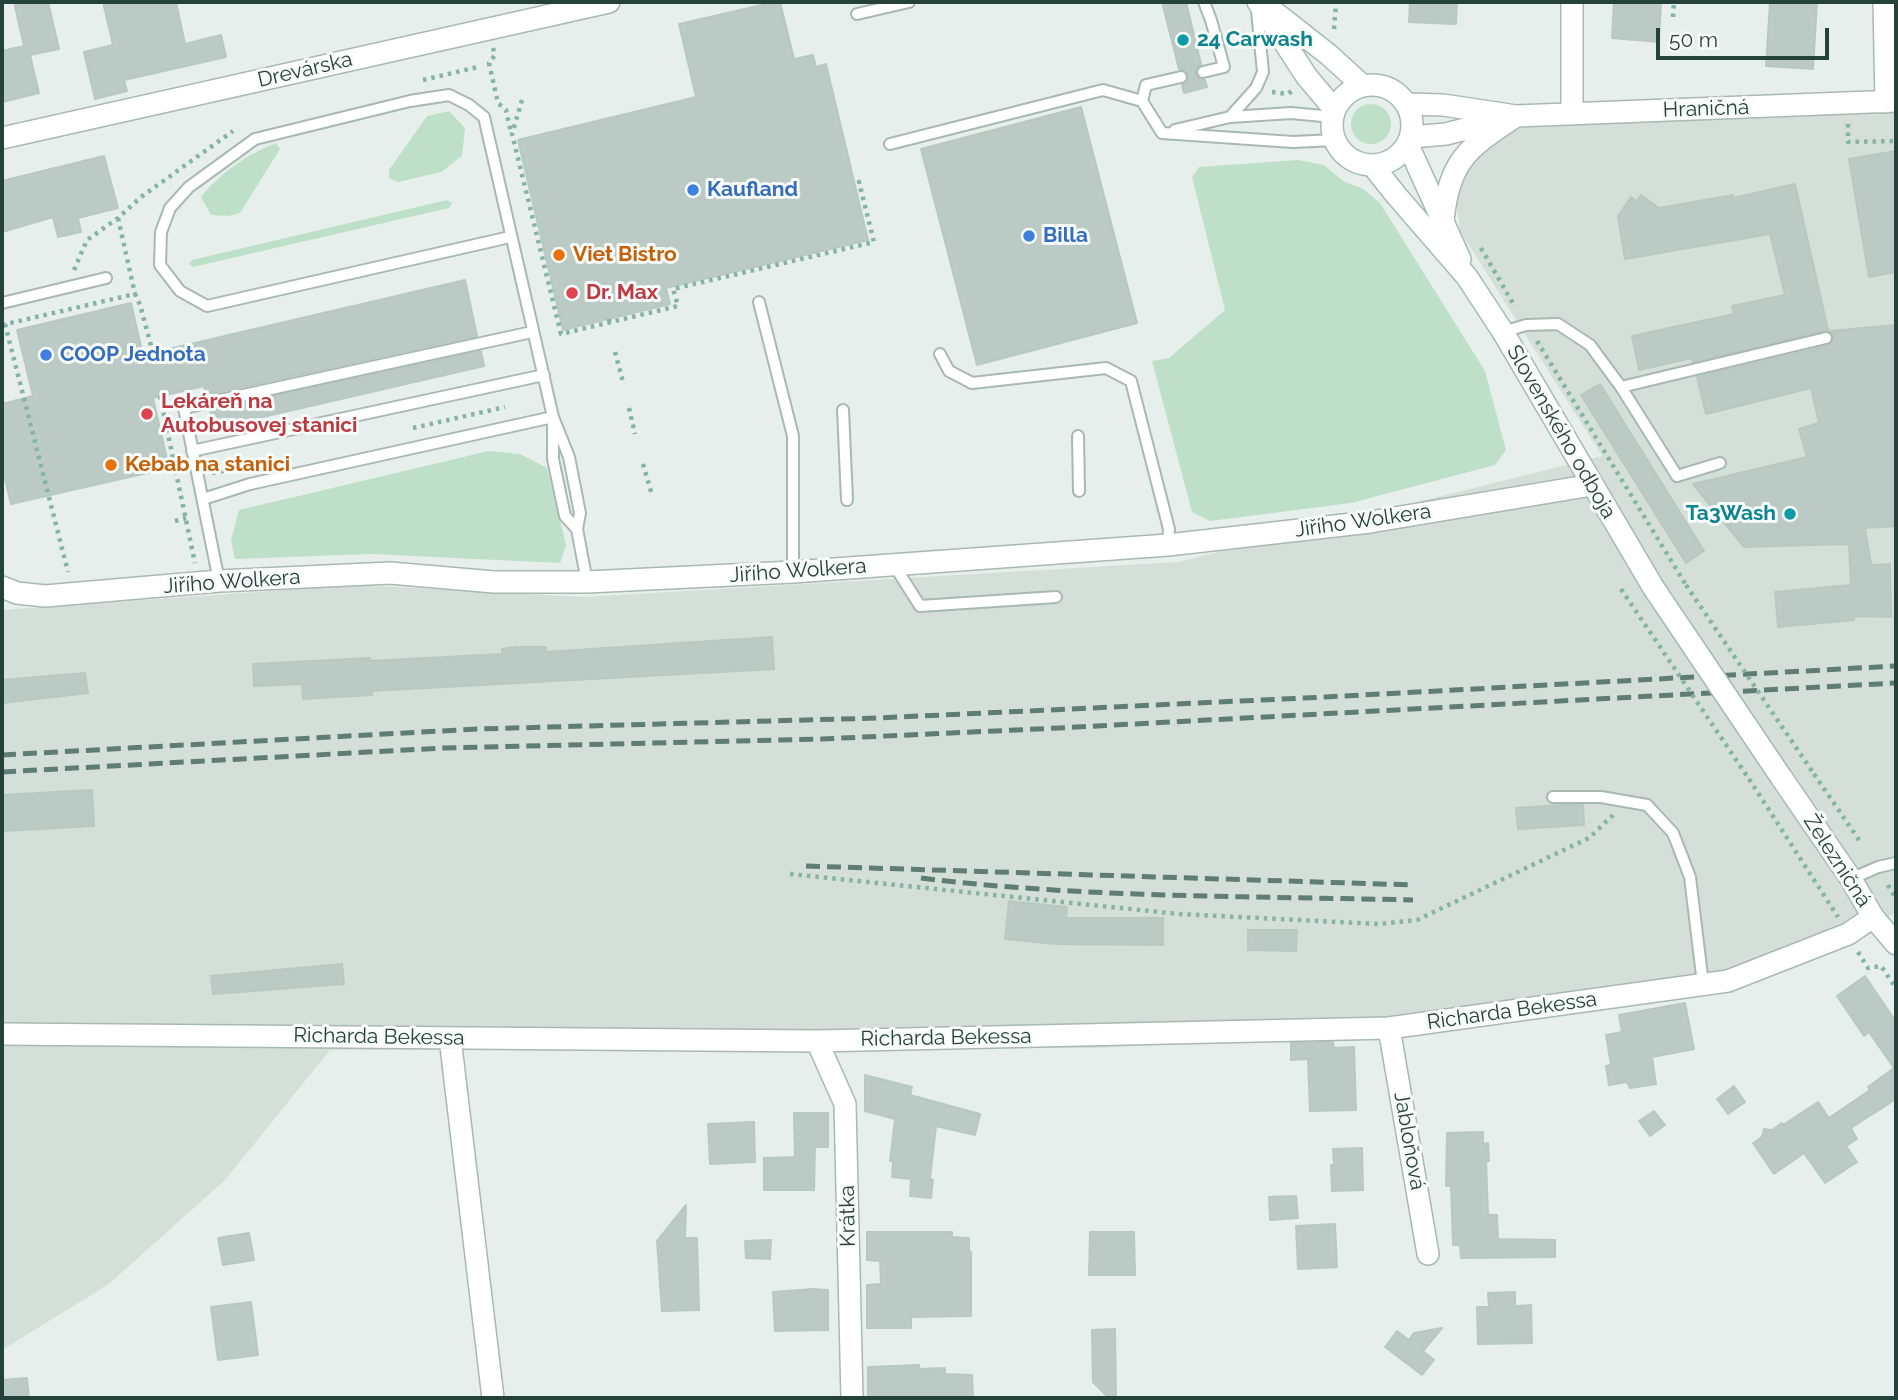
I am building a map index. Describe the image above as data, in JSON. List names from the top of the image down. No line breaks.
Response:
{"streets":{"street":["Drevárska","Hraničná","Slovenského odboja","Jiřího Wolkera","Železničná","Richarda Bekessa","Jabloňová","Krátka"]},"crossings":[["Hraničná","Slovenského odboja"],["Slovenského odboja","Jiřího Wolkera"],["Slovenského odboja","Železničná"],["Železničná","Richarda Bekessa"],["Richarda Bekessa","Jabloňová"],["Richarda Bekessa","Krátka"]],"places":["24 Carwash","Kaufland","Billa","Viet Bistro","Dr. Max","COOP Jednota","Lekáreň na Autobusovej stanici","Kebab na stanici","Ta3Wash"],"scale_bar":"50 m"}
